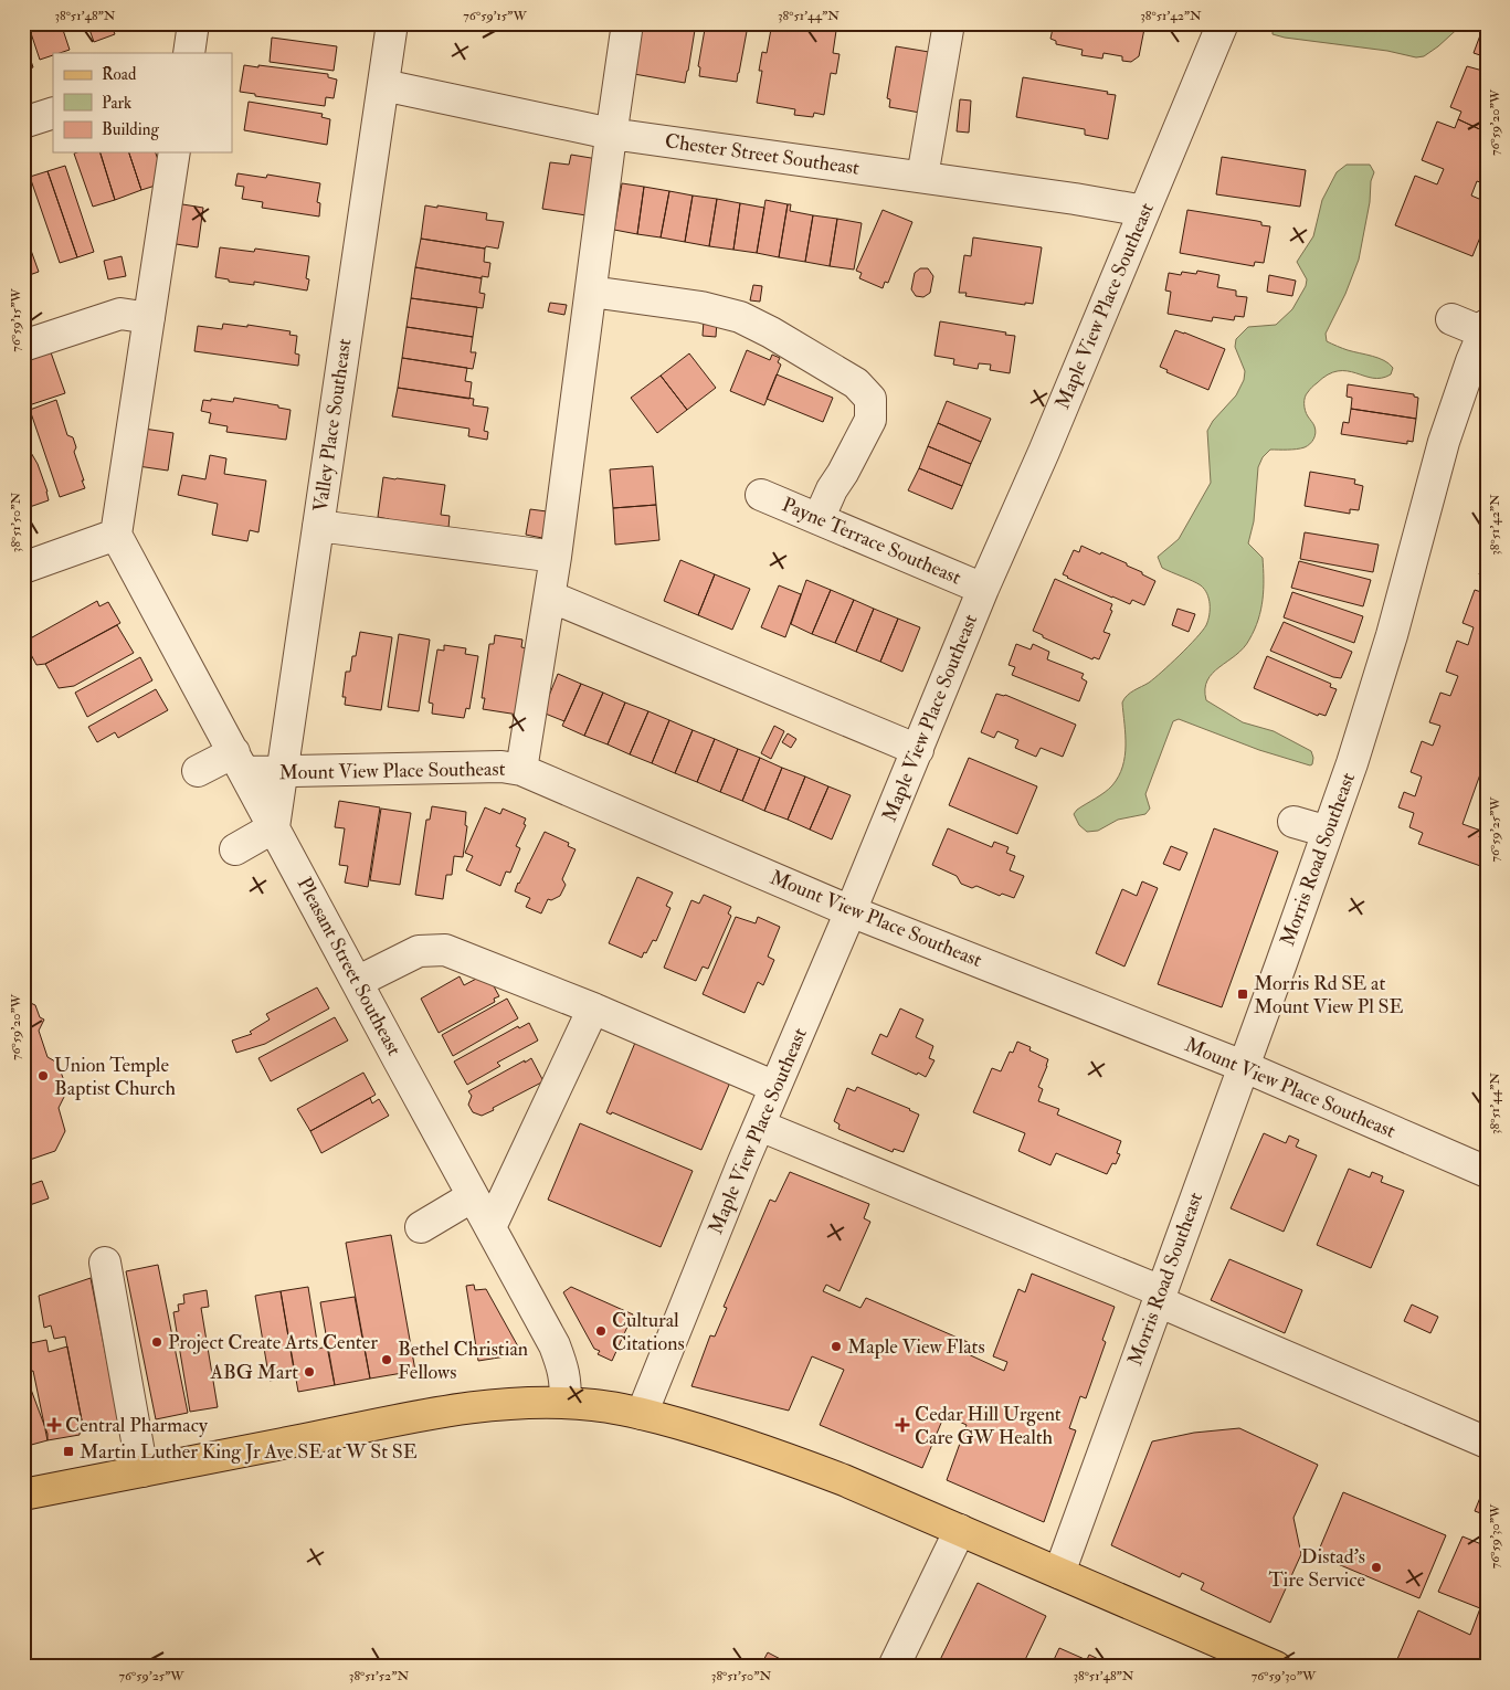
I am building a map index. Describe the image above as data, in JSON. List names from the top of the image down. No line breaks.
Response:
{"streets":{"street":["Chester Street Southeast","Maple View Place Southeast","Valley Place Southeast","Payne Terrace Southeast","Mount View Place Southeast","Morris Road Southeast","Pleasant Street Southeast"]},"crossings":[["Chester Street Southeast","Maple View Place Southeast"],["Chester Street Southeast","Valley Place Southeast"],["Maple View Place Southeast","Payne Terrace Southeast"],["Maple View Place Southeast","Mount View Place Southeast"],["Valley Place Southeast","Mount View Place Southeast"],["Valley Place Southeast","Pleasant Street Southeast"],["Mount View Place Southeast","Morris Road Southeast"],["Mount View Place Southeast","Pleasant Street Southeast"]],"places":{"transit":["Morris Rd SE at Mount View Pl SE","Martin Luther King Jr Ave SE at W St SE"],"other":["Union Temple Baptist Church","Cultural Citations","Project Create Arts Center","Maple View Flats","Bethel Christian Fellows","ABG Mart","Distad's Tire Service"],"health":["Central Pharmacy","Cedar Hill Urgent Care GW Health"]},"legend":["Road","Park","Building"],"coordinates":["38°51'48\"N","76°59'15\"W","38°51'44\"N","38°51'42\"N","76°59'20\"W","38°51'50\"N","76°59'25\"W","76°59'30\"W","38°51'52\"N"]}
